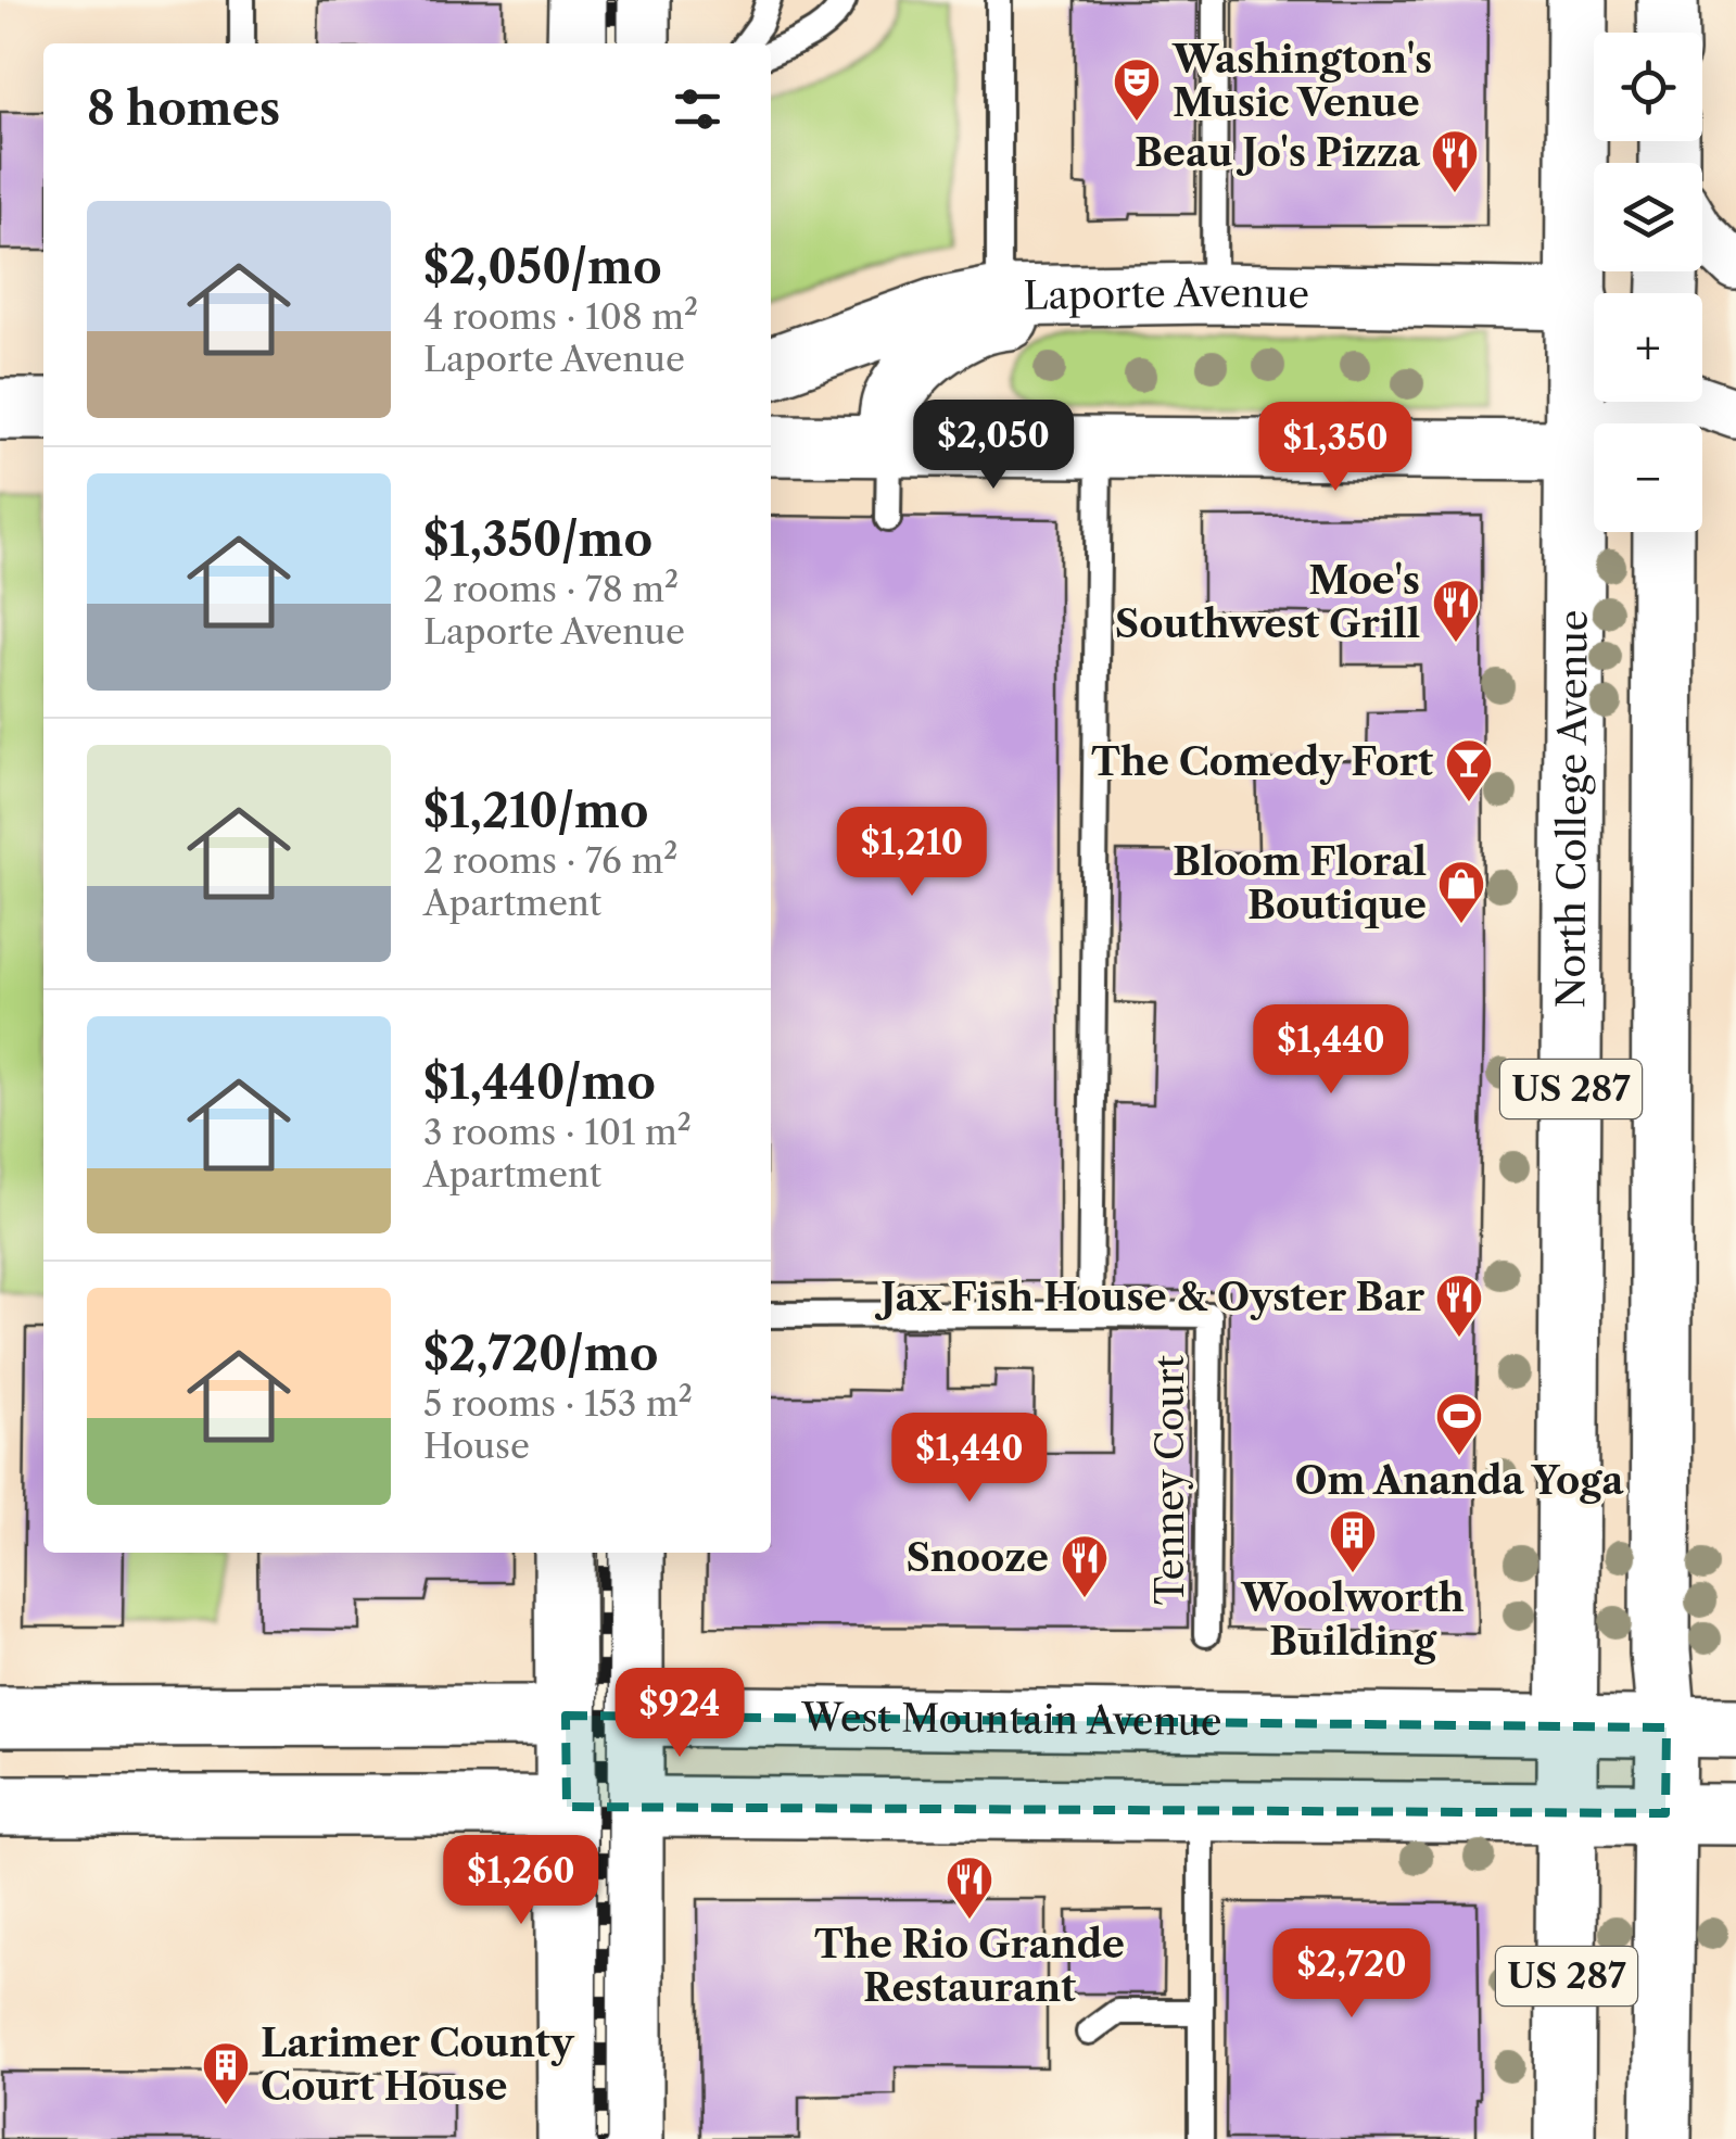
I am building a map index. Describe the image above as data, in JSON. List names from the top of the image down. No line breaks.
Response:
{"streets":{"main road":["Laporte Avenue","North College Avenue","US 287","West Mountain Avenue"],"lane":["Tenney Court"]},"crossings":[["North College Avenue","US 287"],["North College Avenue","West Mountain Avenue"],["US 287","West Mountain Avenue"]],"places":{"theatre":["Washington's Music Venue"],"restaurant":["Beau Jo's Pizza","Moe's Southwest Grill","Jax Fish House & Oyster Bar","Snooze","The Rio Grande Restaurant"],"bar":["The Comedy Fort"],"shop":["Bloom Floral Boutique"],"sports":["Om Ananda Yoga"],"building":["Woolworth Building","Larimer County Court House"]},"page":{"map_buttons":["+","−"],"heading":"8 homes","list":[{"name":"$2,050/mo","note":"4 rooms · 108 m² · Laporte Avenue"},{"name":"$1,350/mo","note":"2 rooms · 78 m² · Laporte Avenue"},{"name":"$1,210/mo","note":"2 rooms · 76 m² · Apartment"},{"name":"$1,440/mo","note":"3 rooms · 101 m² · Apartment"},{"name":"$2,720/mo","note":"5 rooms · 153 m² · House"}],"price":["$2,050","$1,350","$1,210","$1,440","$1,440","$924","$1,260","$2,720"]}}
